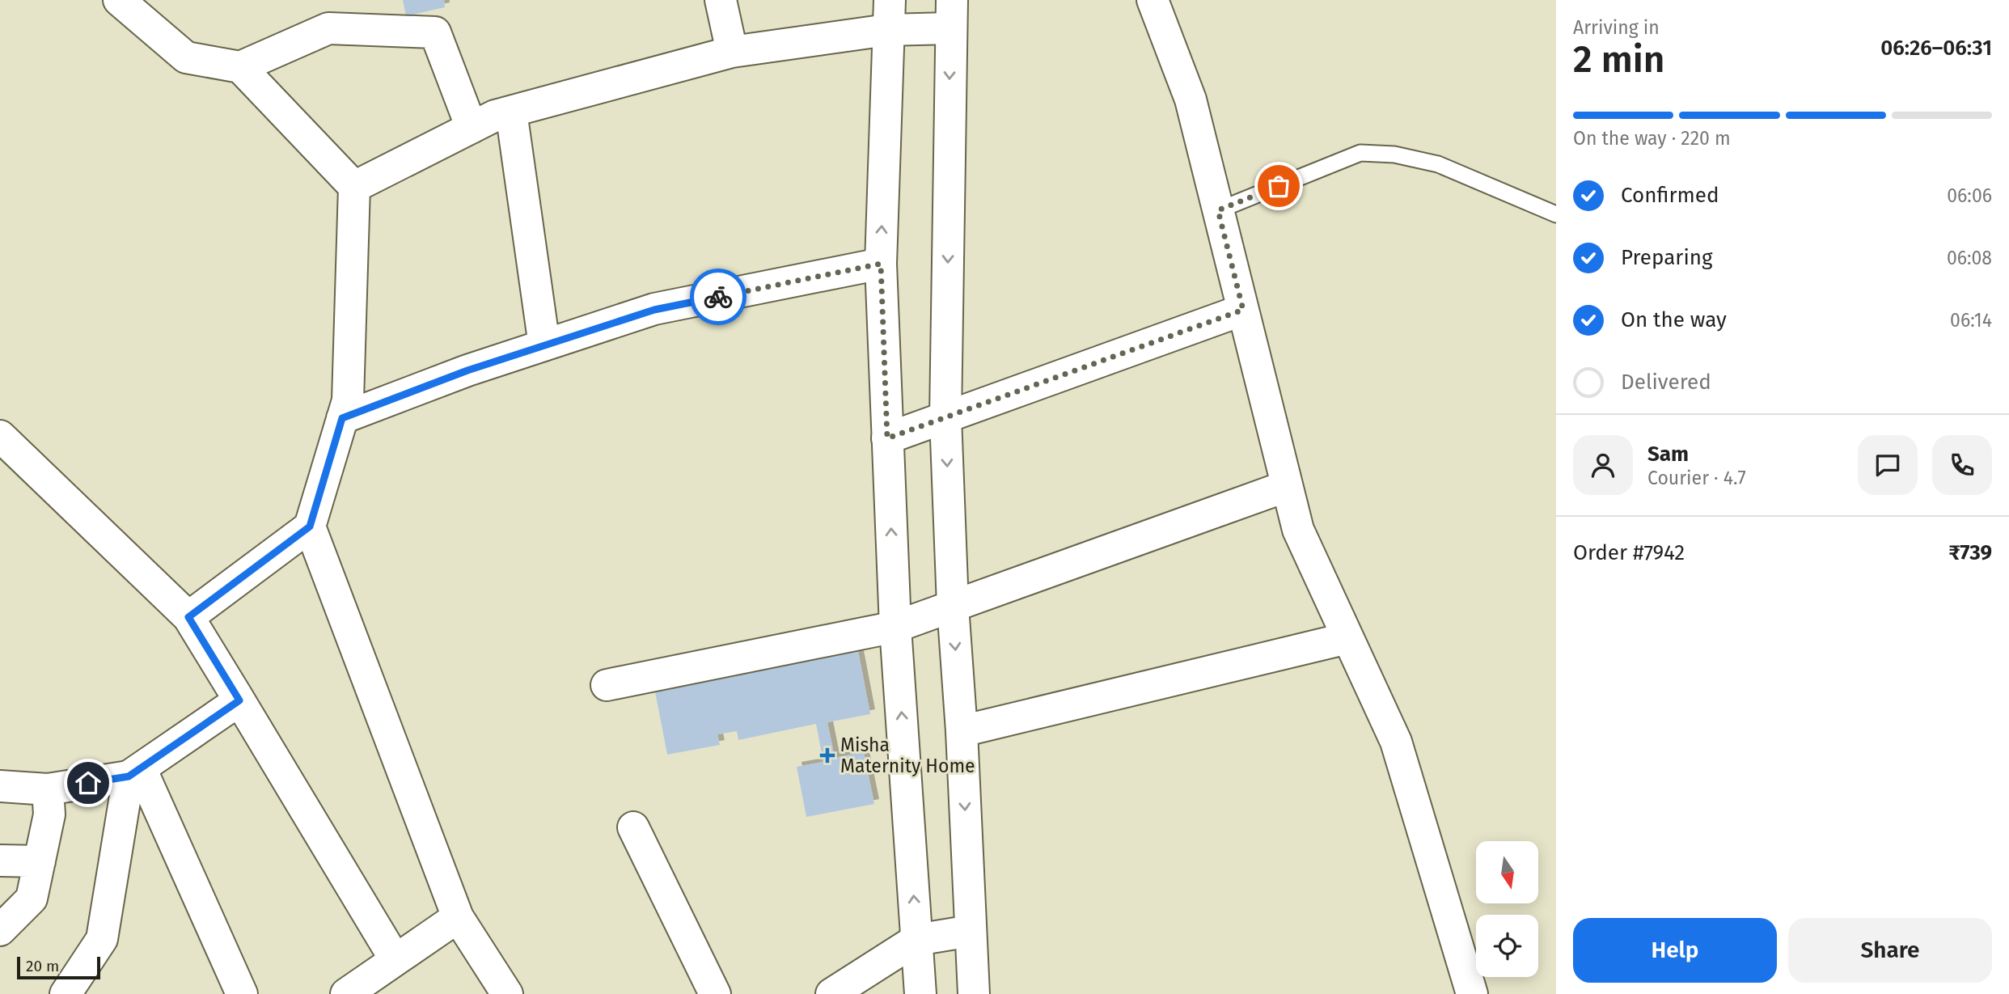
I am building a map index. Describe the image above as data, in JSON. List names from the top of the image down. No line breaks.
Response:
{"places":{"health":["Misha Maternity Home"]},"scale_bar":"20 m","north":"bottom","page":{"heading":["2 min","Arriving in","06:26–06:31"],"panel":["Sam","Courier · 4.7","Order #7942","₹739"],"bar":"On the way · 220 m","list":[["Confirmed","06:06"],["Preparing","06:08"],["On the way","06:14"],"Delivered"],"buttons":["Help","Share"],"scale":"20 m"}}
